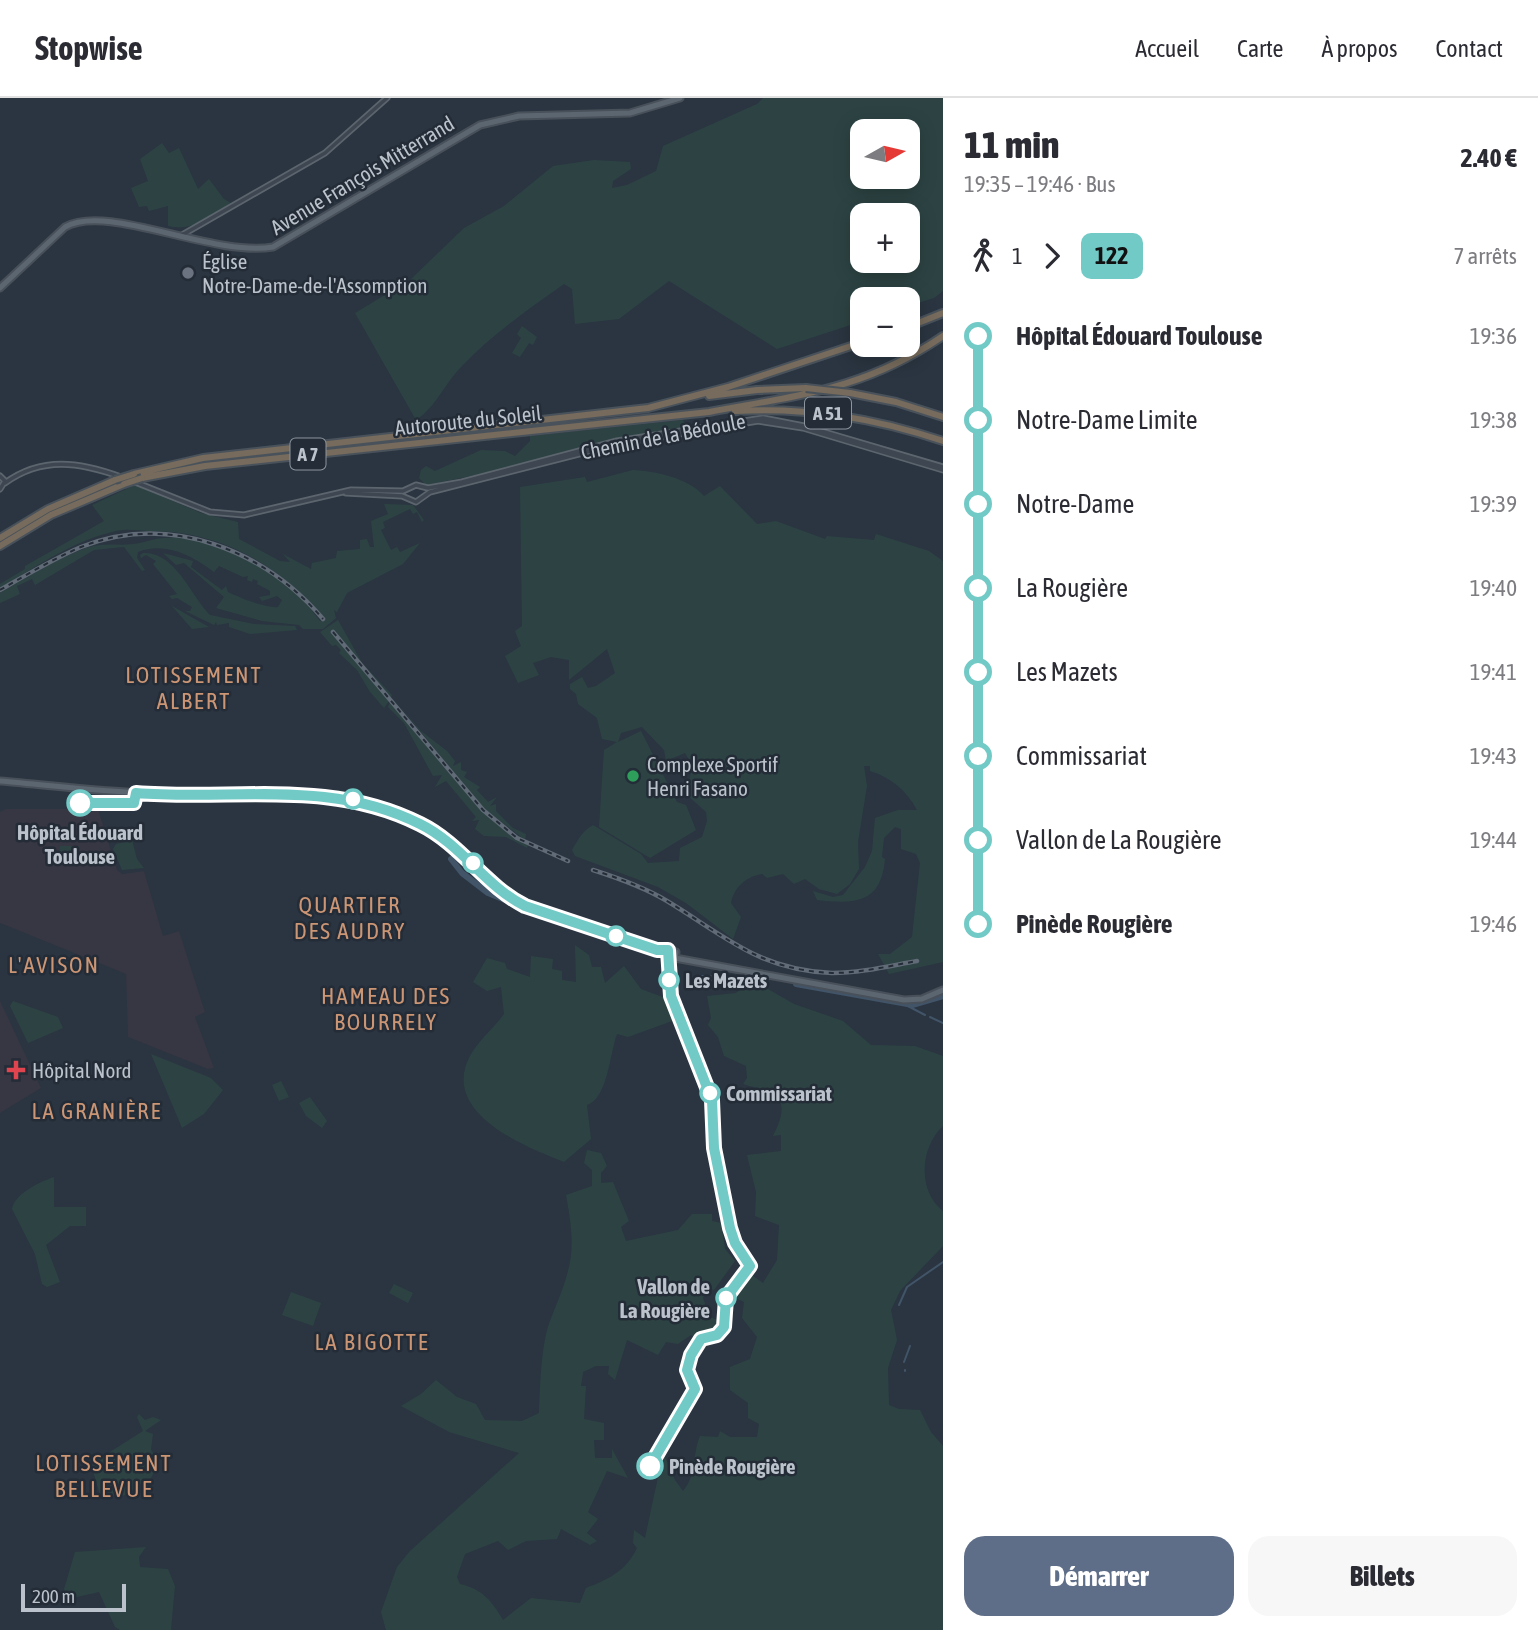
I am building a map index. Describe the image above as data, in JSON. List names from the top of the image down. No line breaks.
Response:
{"streets":{"highway":["A 51","Autoroute du Soleil","A 7"],"main road":["Avenue François Mitterrand"],"street":["Chemin de la Bédoule"]},"crossings":[["A 51","Autoroute du Soleil"]],"districts":["LOTISSEMENT ALBERT","QUARTIER DES AUDRY","L'AVISON","HAMEAU DES BOURRELY","LA GRANIÈRE","LA BIGOTTE","LOTISSEMENT BELLEVUE"],"places":{"other":["Église Notre-Dame-de-l'Assomption","Complexe Sportif Henri Fasano","Hôpital Édouard Toulouse","Les Mazets","Commissariat","Vallon de La Rougière","Pinède Rougière"],"health":["Hôpital Nord"]},"lines":["bus line 122"],"scale_bar":"200 m","north":"right","page":{"header":"Stopwise","nav":["Accueil","Carte","À propos","Contact"],"heading":["11 min","19:35 – 19:46 · Bus","2.40 €"],"map_buttons":["+","−"],"legs":["1","122","7 arrêts"],"list":[{"name":"Hôpital Édouard Toulouse","value":"19:36"},{"name":"Notre-Dame Limite","value":"19:38"},{"name":"Notre-Dame","value":"19:39"},{"name":"La Rougière","value":"19:40"},{"name":"Les Mazets","value":"19:41"},{"name":"Commissariat","value":"19:43"},{"name":"Vallon de La Rougière","value":"19:44"},{"name":"Pinède Rougière","value":"19:46"}],"buttons":["Démarrer","Billets"],"scale":"200 m"}}
